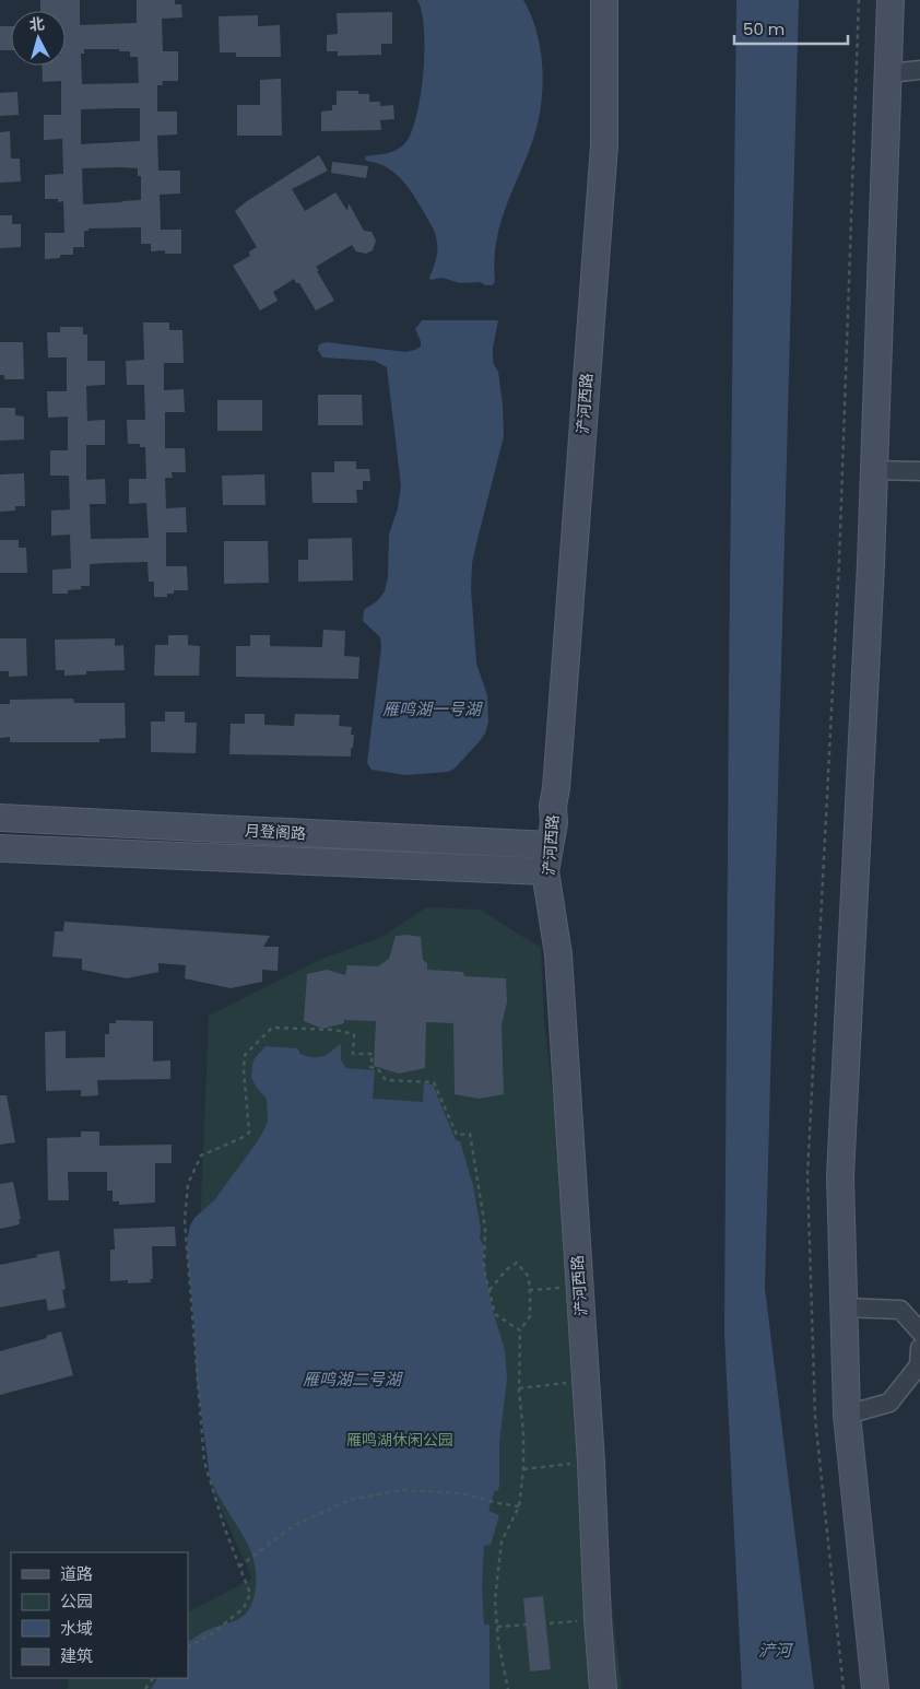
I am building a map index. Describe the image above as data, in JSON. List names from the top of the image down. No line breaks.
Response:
{"streets":{"street":["浐河西路","月登阁路"]},"crossings":[["浐河西路","月登阁路"]],"water":["雁鸣湖一号湖","雁鸣湖二号湖","浐河"],"parks":["雁鸣湖休闲公园"],"legend":["道路","公园","水域","建筑"],"scale_bar":"50 m","north":"top"}
